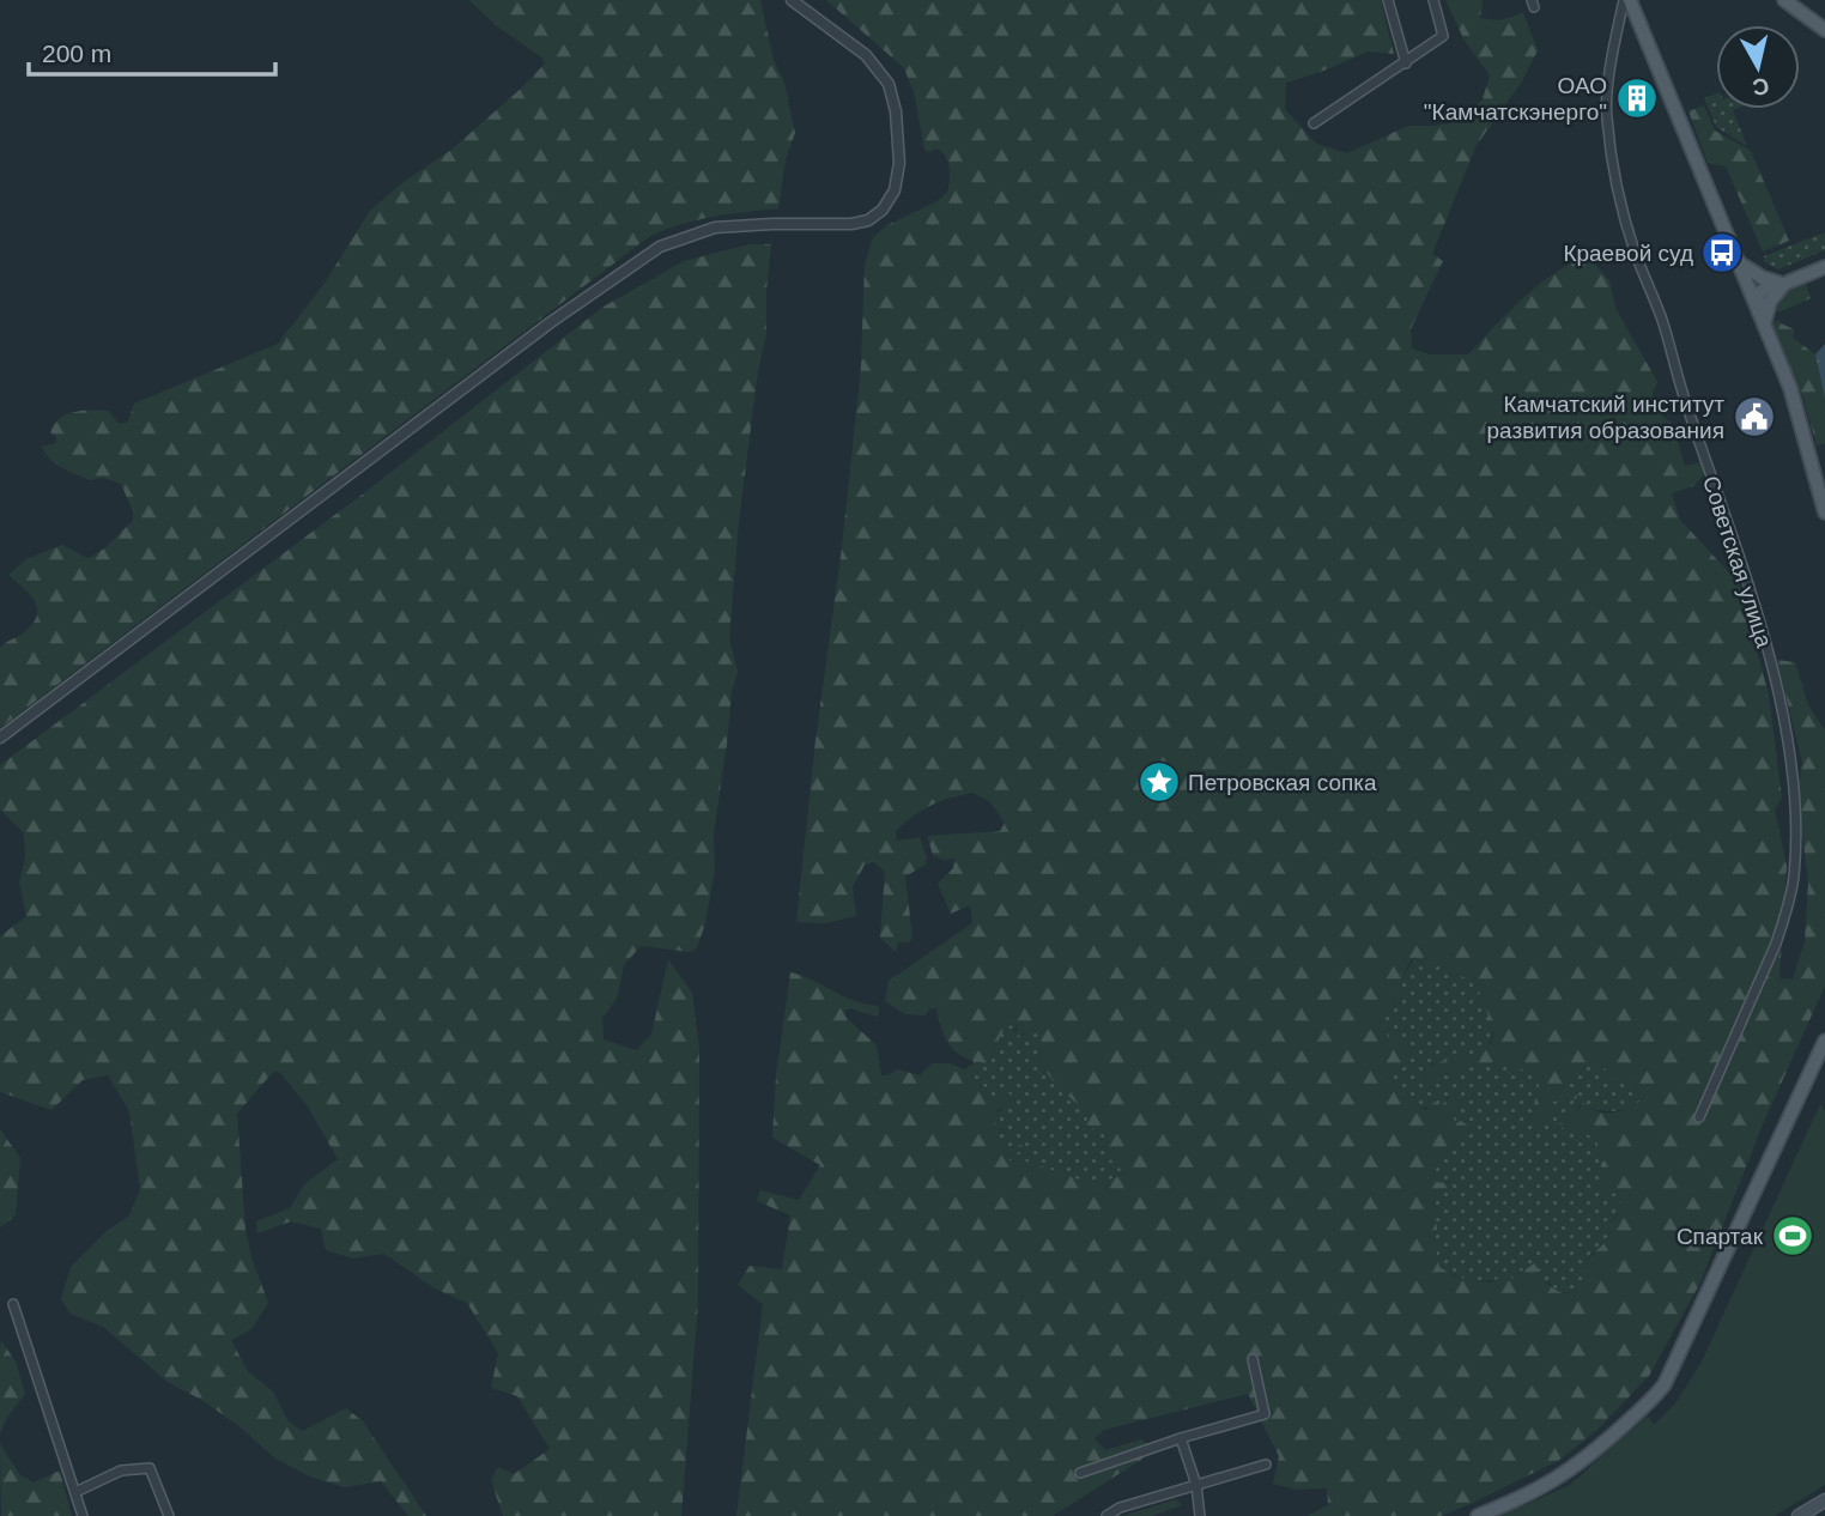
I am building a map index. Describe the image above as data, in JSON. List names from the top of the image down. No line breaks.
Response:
{"streets":{"street":["Советская улица"]},"places":{"building":["ОАО \"Камчатскэнерго\""],"bus stop":["Краевой суд"],"public building":["Камчатский институт развития образования"],"place":["Петровская сопка"],"sports":["Спартак"]},"scale_bar":"200 m","north":"bottom"}
